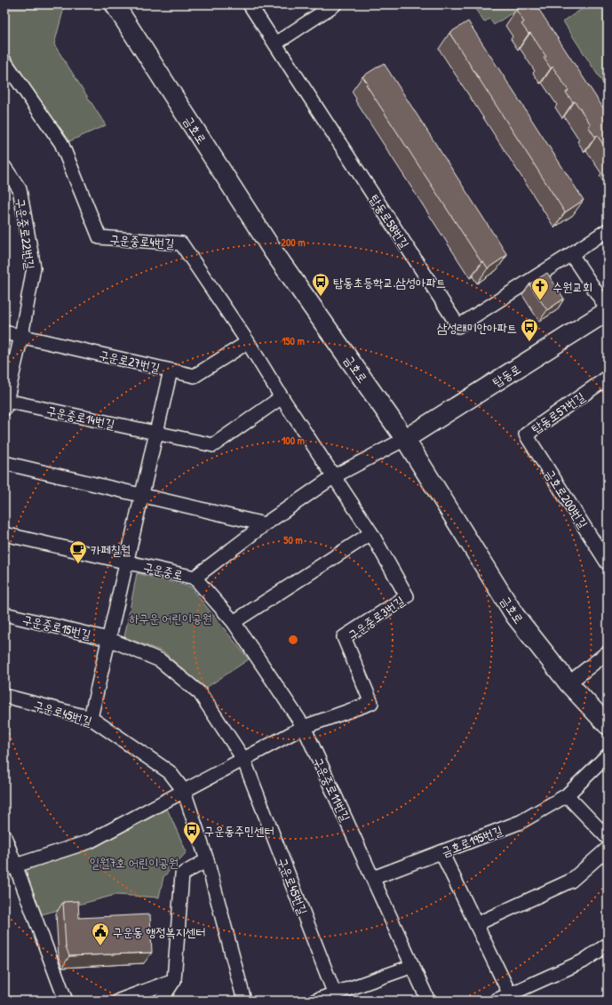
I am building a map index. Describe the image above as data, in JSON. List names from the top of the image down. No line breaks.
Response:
{"streets":{"street":["금호로","탑동로58번길","구운중로22번길","구운중로4번길","구운로27번길","탑동로","탑동로57번길","구운중로14번길","금호로200번길","구운중로","구운중로3번길","구운중로15번길","구운로45번길","구운중로11번길","금호로195번길"]},"crossings":[["금호로","탑동로"],["금호로","구운중로"],["구운중로22번길","구운로27번길"],["구운중로22번길","구운중로14번길"],["구운중로4번길","구운로27번길"],["구운중로4번길","구운중로"],["구운중로4번길","구운중로3번길"],["탑동로","구운중로"],["탑동로57번길","금호로200번길"],["구운중로","구운중로3번길"],["구운중로","구운중로15번길"],["구운중로","구운중로11번길"],["구운중로3번길","구운중로11번길"],["구운중로15번길","구운로45번길"],["구운중로11번길","금호로195번길"]],"parks":["하구운 어린이공원","일월7호 어린이공원"],"places":{"bus stop":["탑동초등학교.삼성아파트","삼성래미안아파트","구운동주민센터"],"church":["수원교회"],"cafe":["카페칠월"],"public building":["구운동 행정복지센터"]},"rings":["200 m","150 m","100 m","50 m"]}
